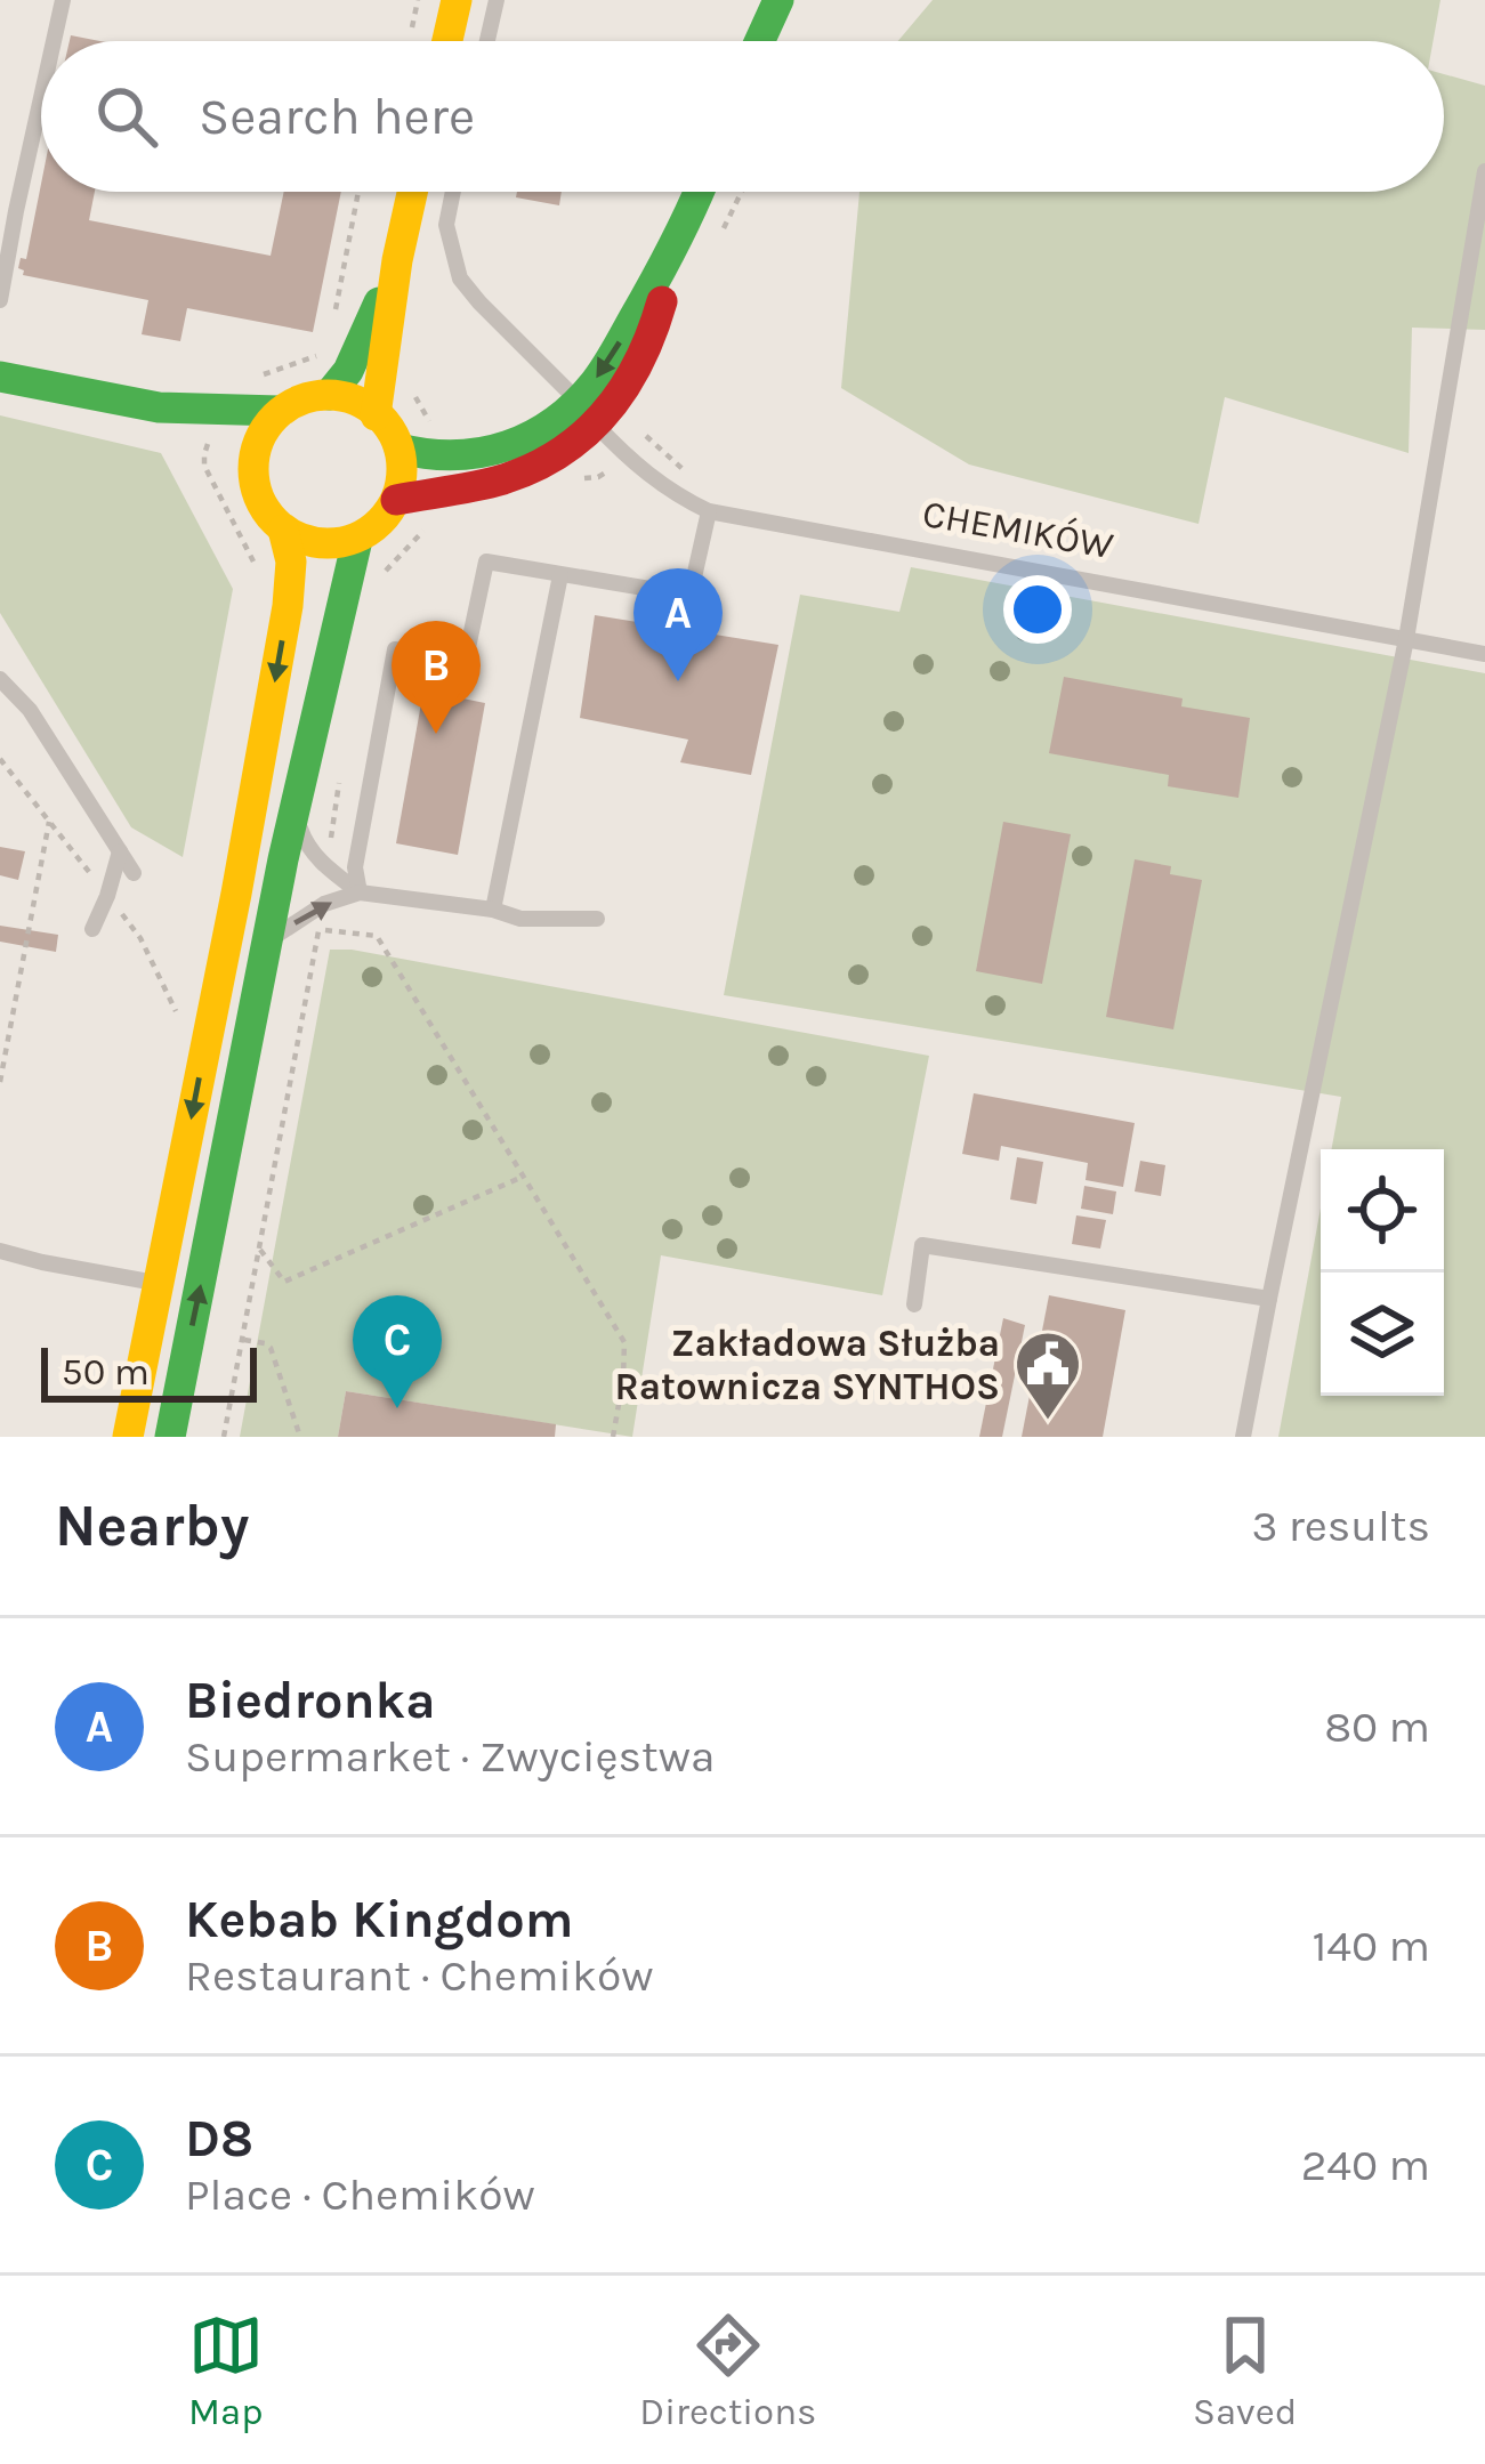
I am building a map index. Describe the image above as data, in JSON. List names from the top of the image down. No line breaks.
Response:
{"streets":{"lane":["CHEMIKÓW"]},"places":{"public building":["Zakładowa Służba Ratownicza SYNTHOS"]},"scale_bar":"50 m","page":{"search":"Search here","pins":["A","B","C"],"scale":"50 m","heading":["Nearby","3 results"],"list":[{"mark":"A","name":"Biedronka","note":"Supermarket · Zwycięstwa","value":"80 m"},{"mark":"B","name":"Kebab Kingdom","note":"Restaurant · Chemików","value":"140 m"},{"mark":"C","name":"D8","note":"Place · Chemików","value":"240 m"}],"nav":["Map","Directions","Saved"]}}
